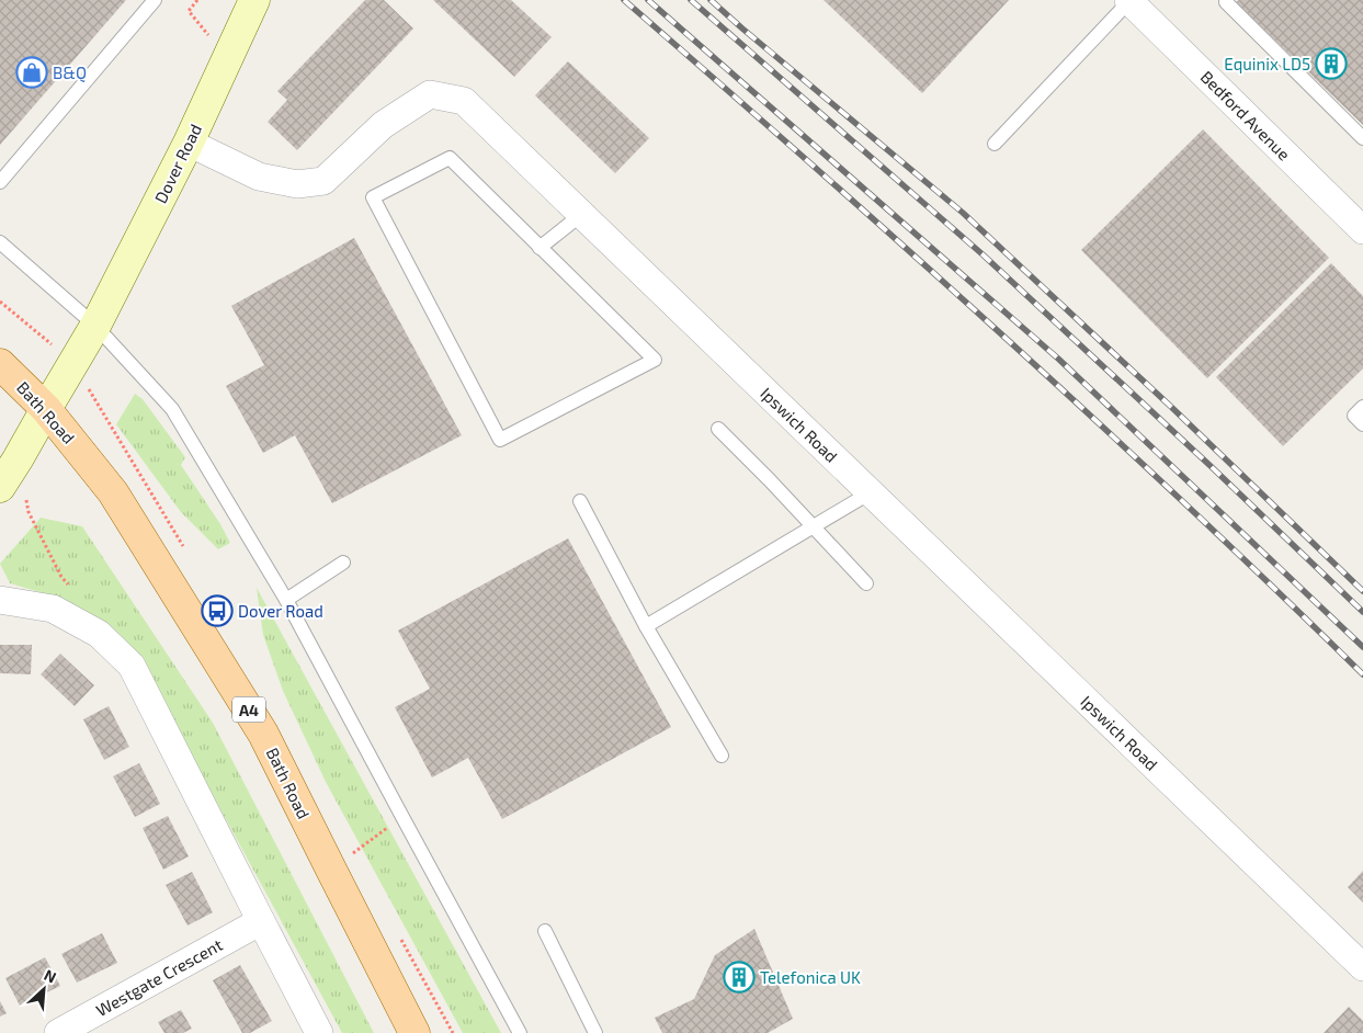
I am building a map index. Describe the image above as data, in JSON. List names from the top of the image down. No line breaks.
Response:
{"streets":{"main road":["Bath Road","A4"],"street":["Bedford Avenue","Dover Road","Ipswich Road","Westgate Crescent"]},"crossings":[["Dover Road","Bath Road"],["Dover Road","Ipswich Road"]],"places":{"building":["Equinix LD5","Telefonica UK"],"shop":["B&Q"],"bus stop":["Dover Road"]},"north":"top right"}
